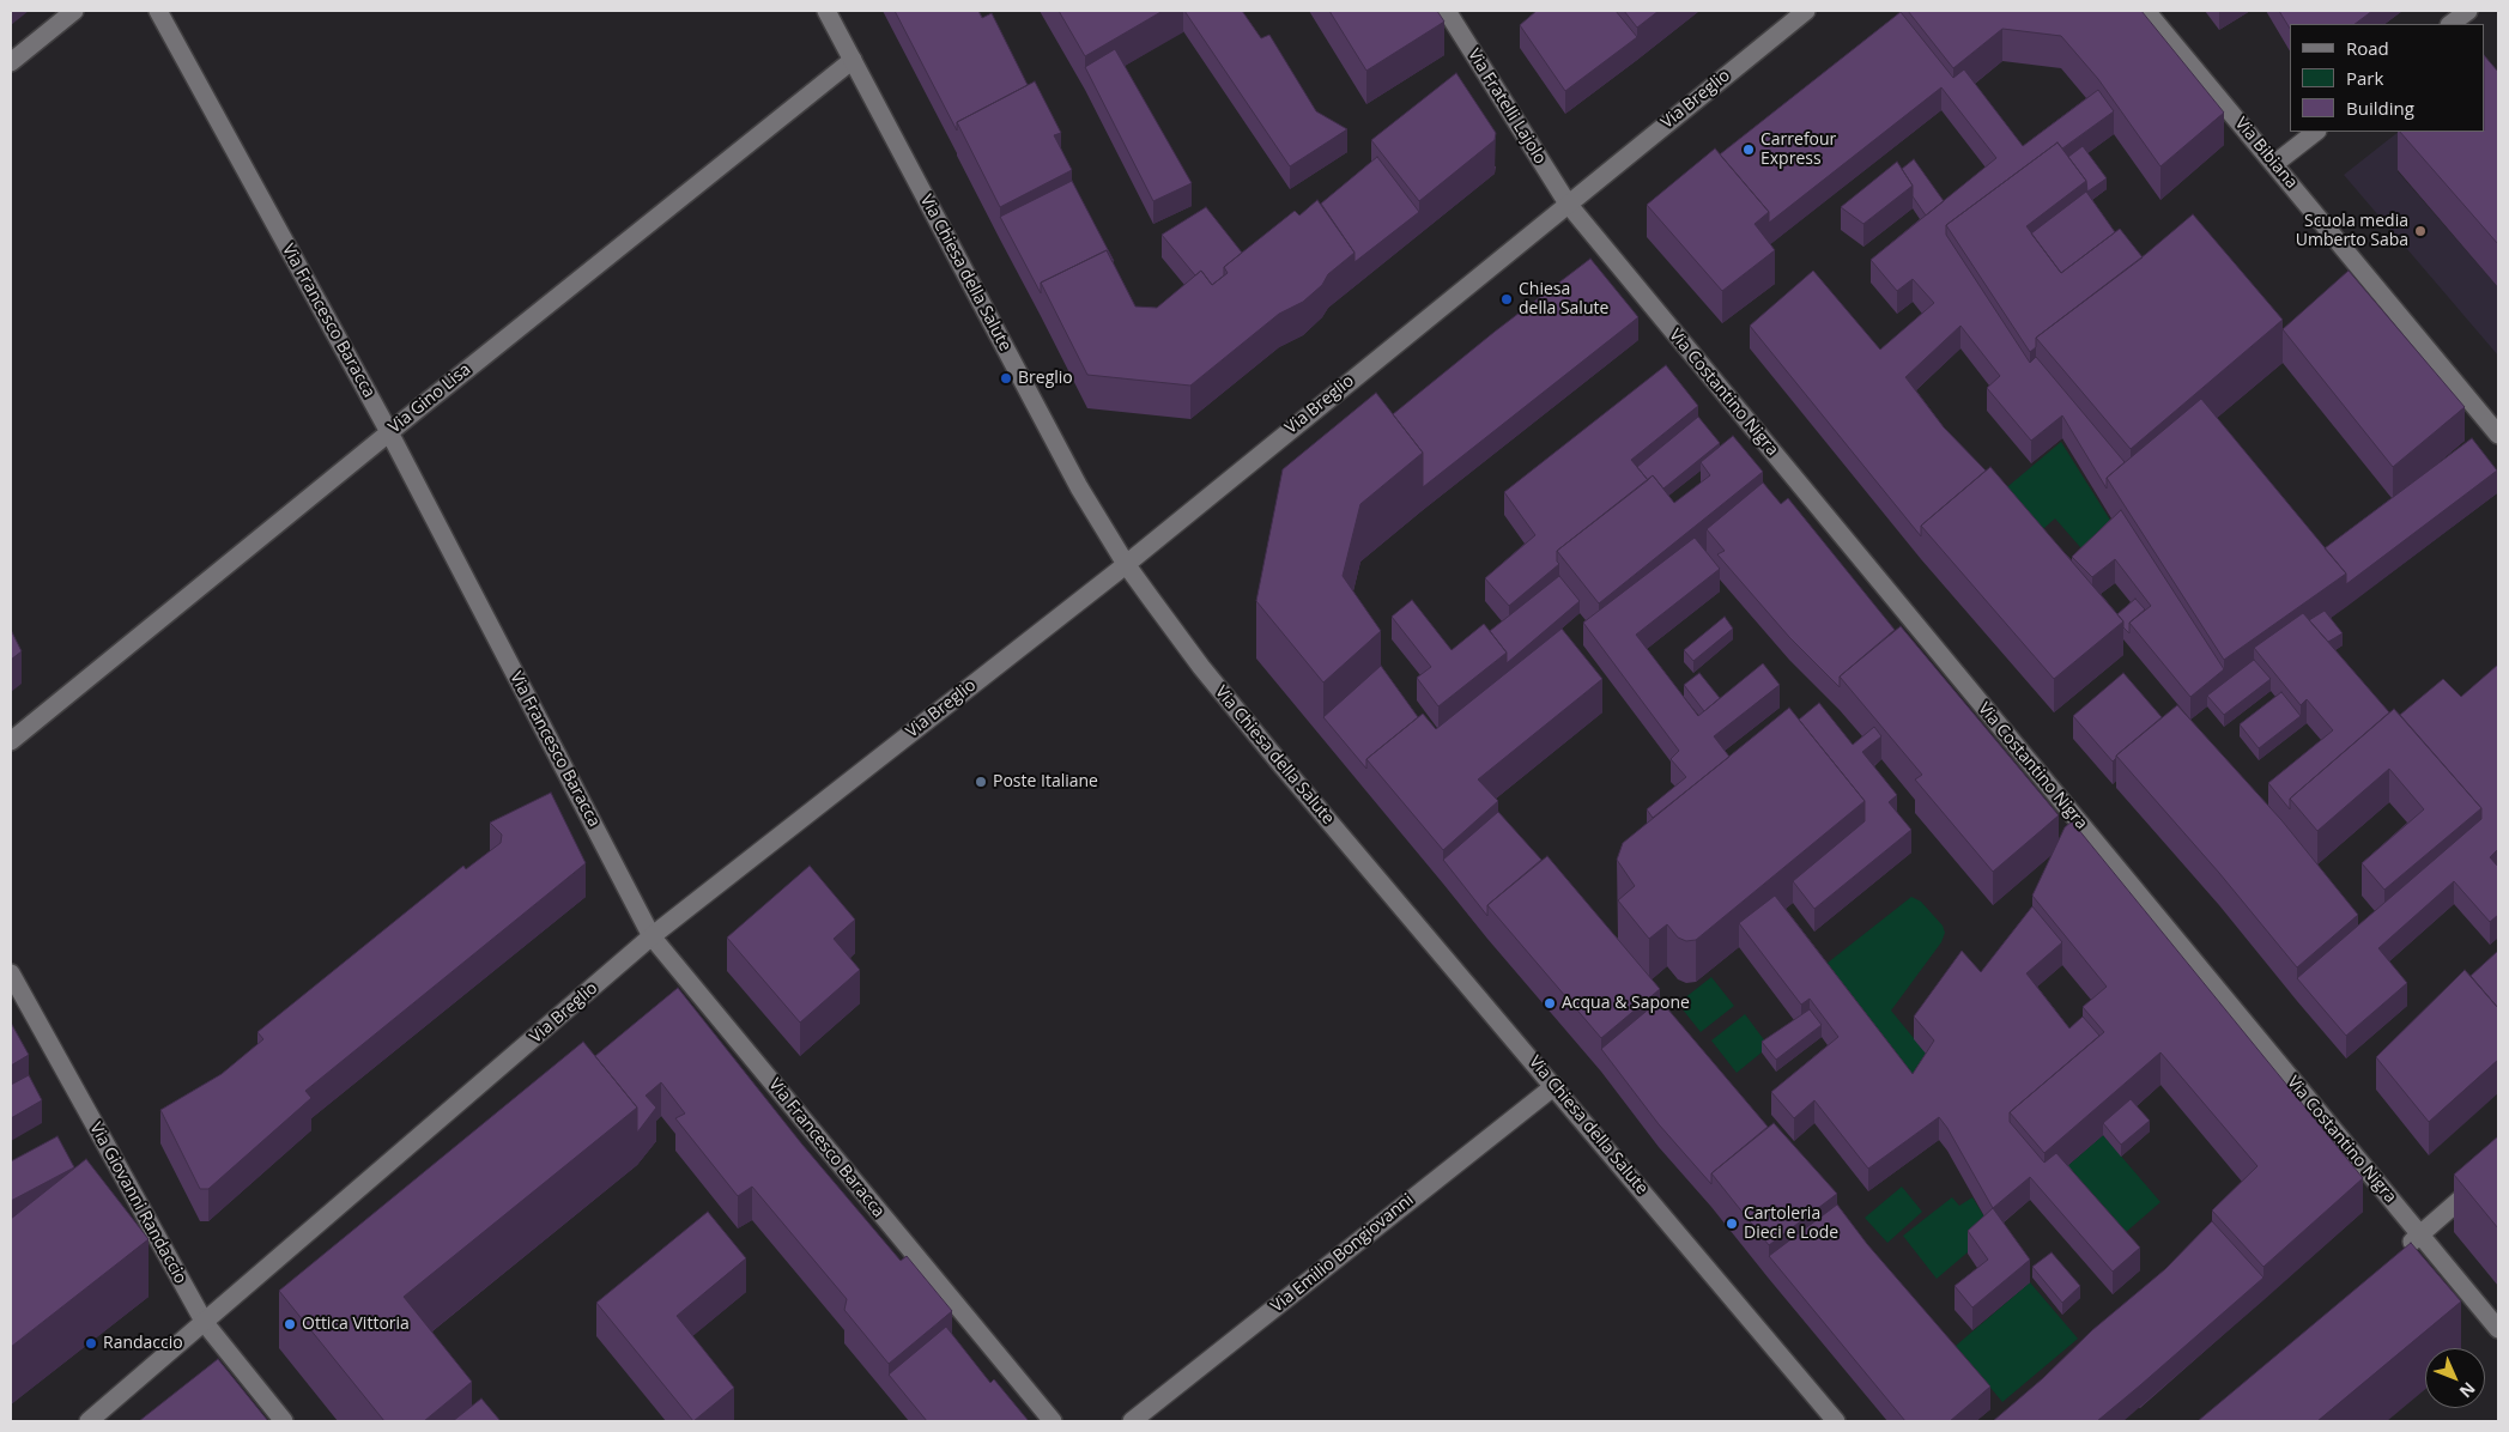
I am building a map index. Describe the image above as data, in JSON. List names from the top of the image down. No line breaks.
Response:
{"streets":{"street":["Via Breglio","Via Fratelli Lajolo","Via Bibiana","Via Chiesa della Salute","Via Francesco Baracca","Via Costantino Nigra","Via Gino Lisa","Via Giovanni Randaccio","Via Emilio Bongiovanni"]},"crossings":[["Via Breglio","Via Fratelli Lajolo"],["Via Breglio","Via Chiesa della Salute"],["Via Breglio","Via Francesco Baracca"],["Via Breglio","Via Costantino Nigra"],["Via Breglio","Via Giovanni Randaccio"],["Via Fratelli Lajolo","Via Costantino Nigra"],["Via Chiesa della Salute","Via Gino Lisa"],["Via Chiesa della Salute","Via Emilio Bongiovanni"],["Via Francesco Baracca","Via Gino Lisa"]],"places":["Carrefour Express","Scuola media Umberto Saba","Chiesa della Salute","Breglio","Poste Italiane","Acqua & Sapone","Cartoleria Dieci e Lode","Ottica Vittoria","Randaccio"],"legend":["Road","Park","Building"],"north":"bottom right"}
